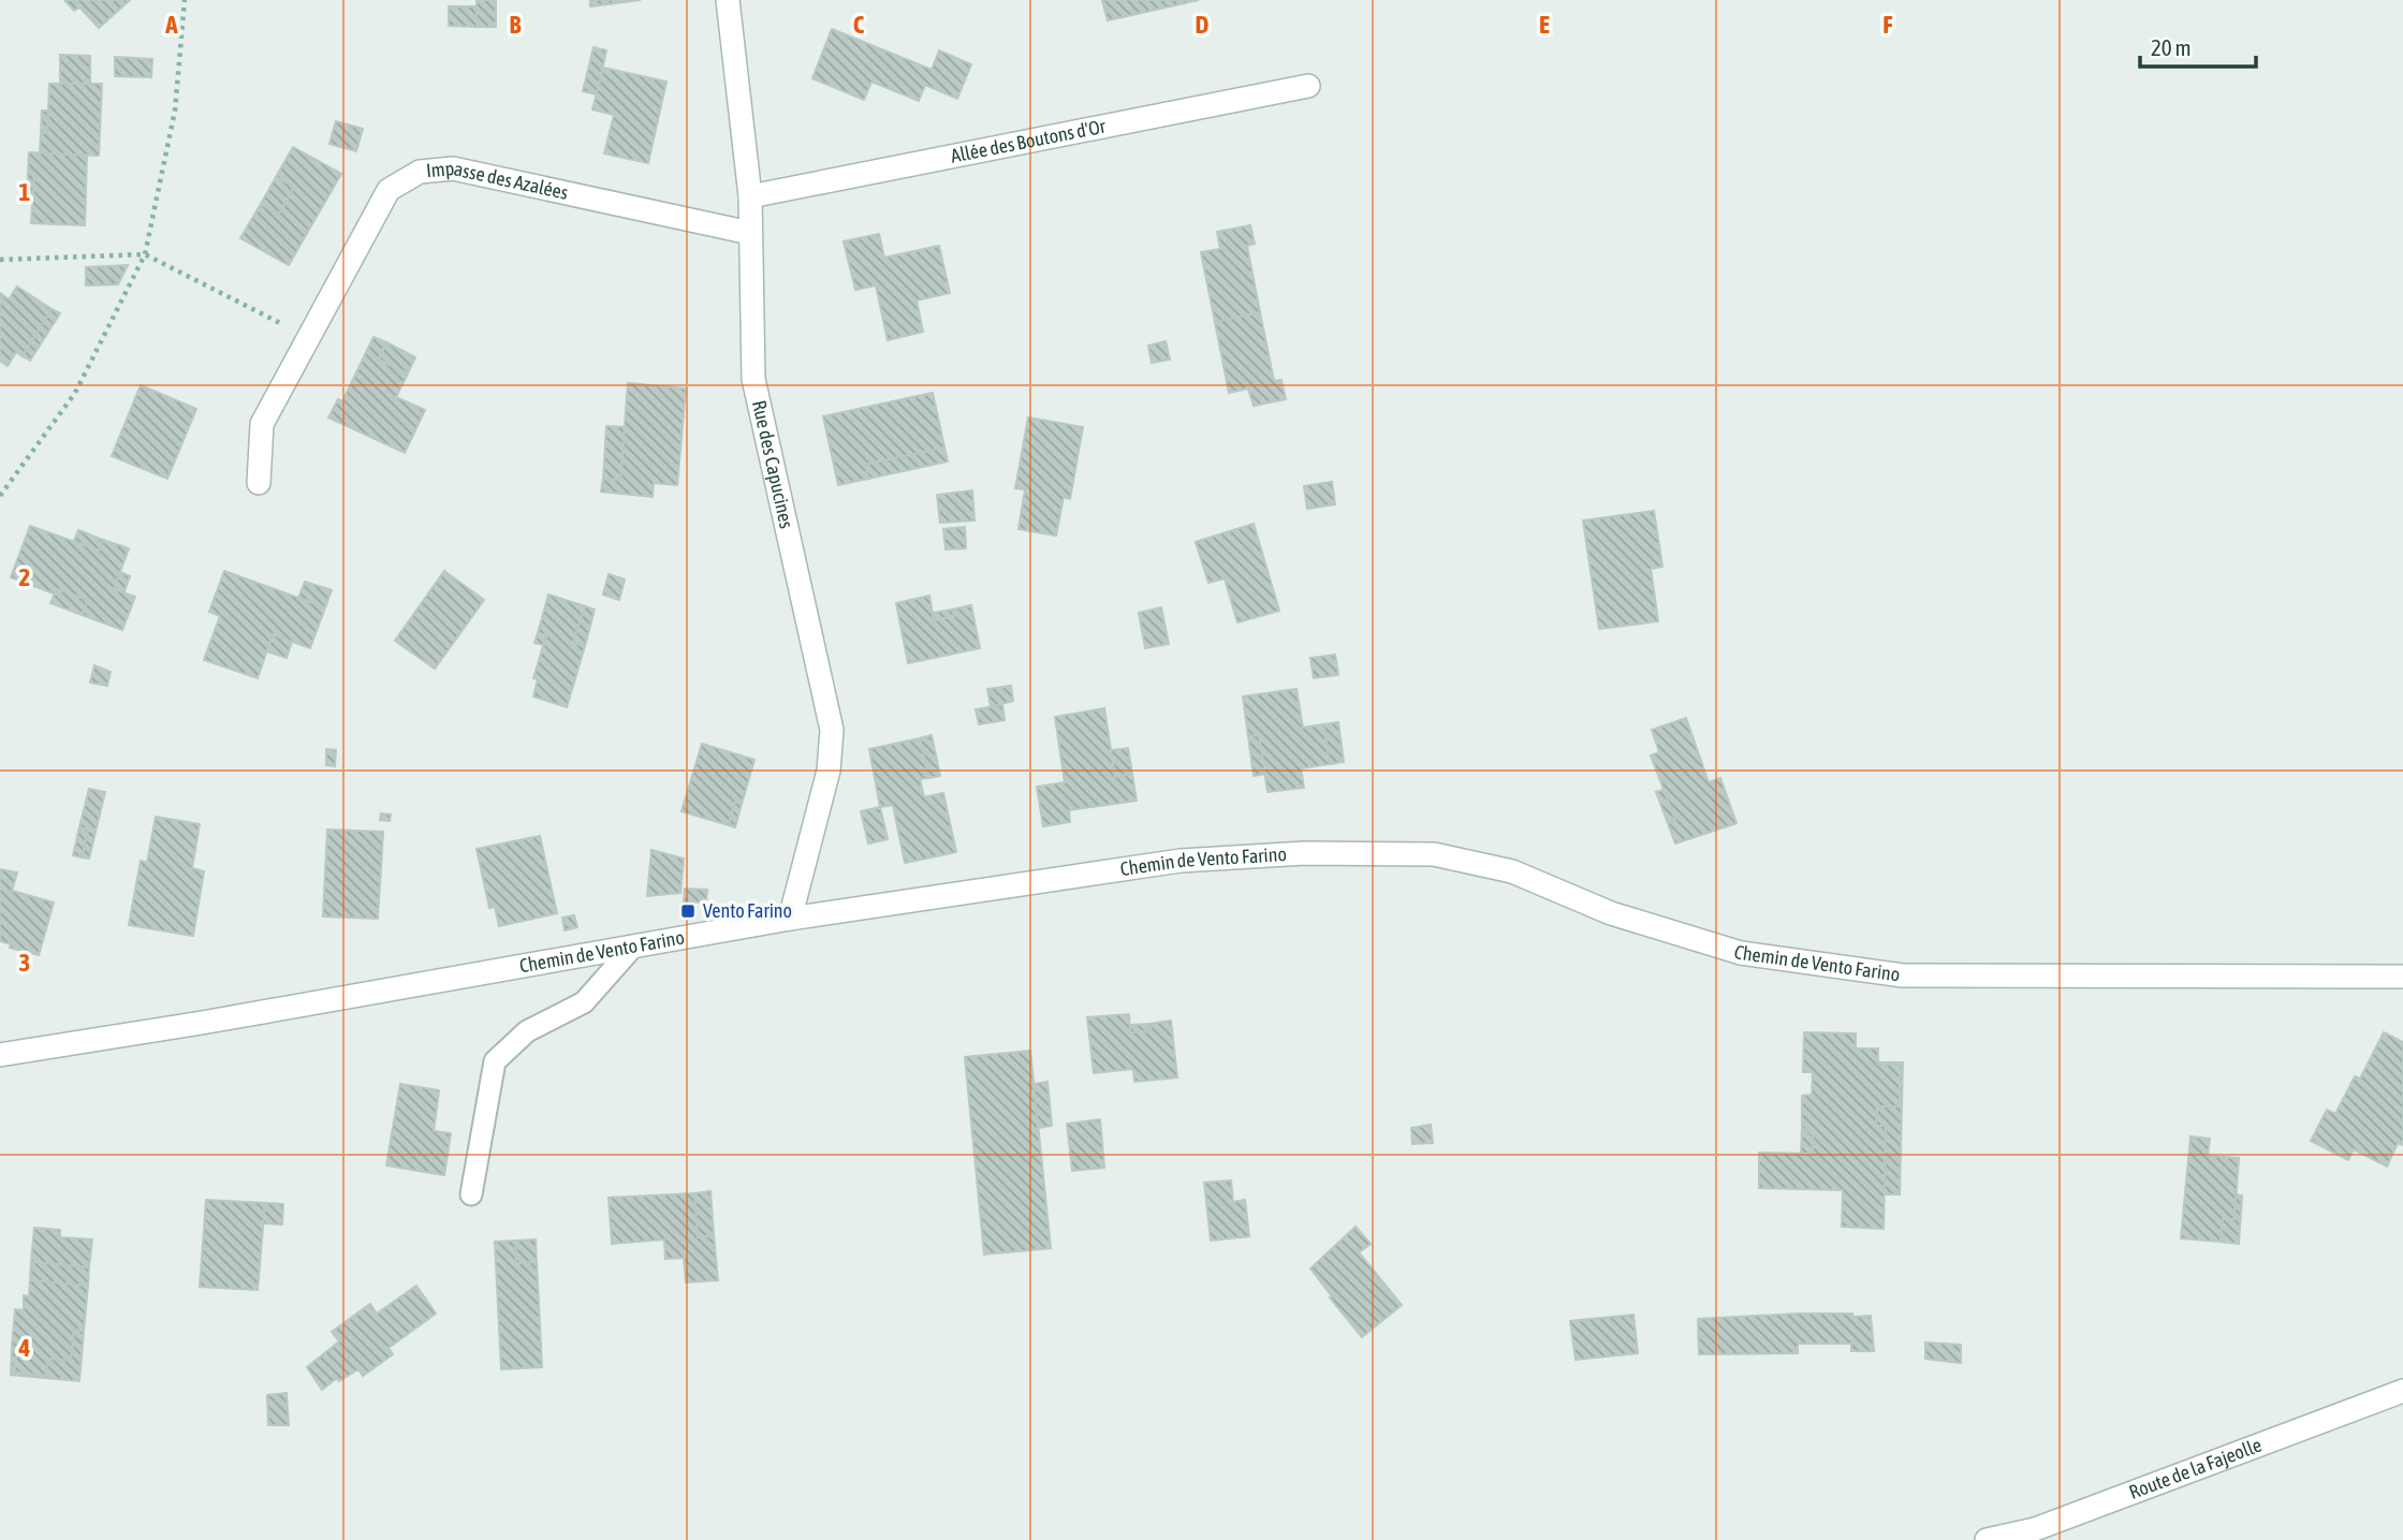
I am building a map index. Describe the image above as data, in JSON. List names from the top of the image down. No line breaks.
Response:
{"streets":{"street":["Allée des Boutons d'Or","Impasse des Azalées","Rue des Capucines","Chemin de Vento Farino","Route de la Fajeolle"]},"crossings":[["Allée des Boutons d'Or","Rue des Capucines"],["Impasse des Azalées","Rue des Capucines"],["Rue des Capucines","Chemin de Vento Farino"]],"places":{"transit":["Vento Farino"]},"scale_bar":"20 m","grid":{"columns":["A","B","C","D","E","F"],"rows":["1","2","3","4"]}}
